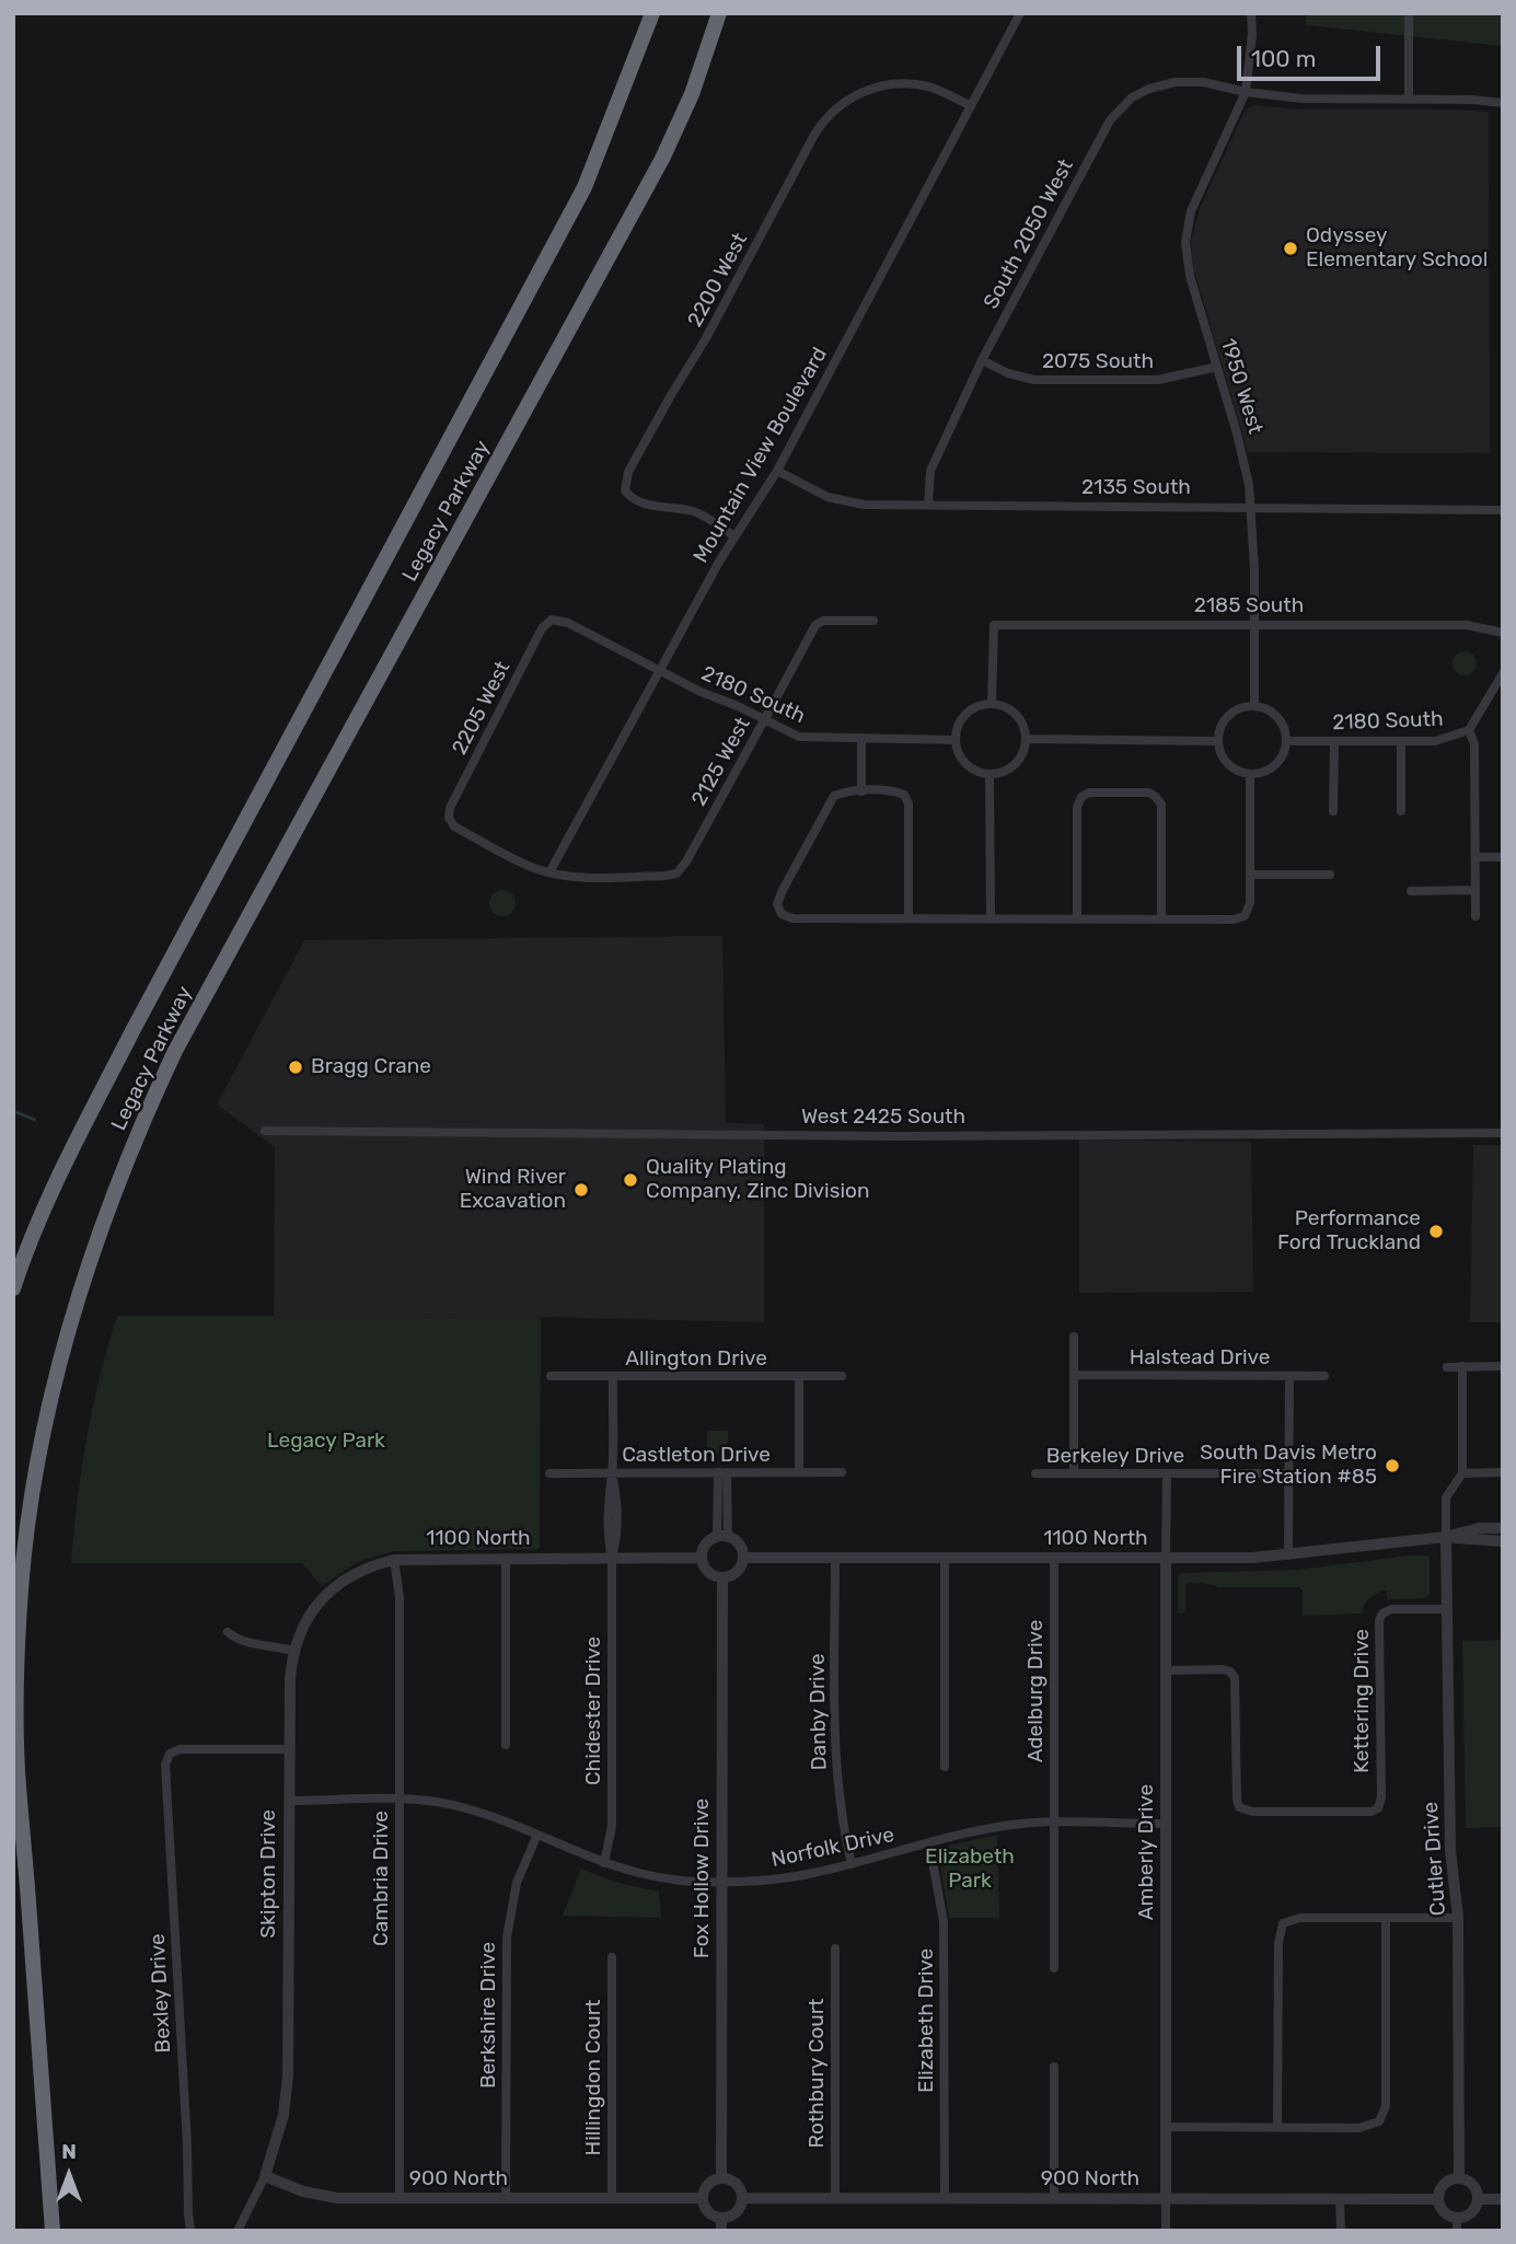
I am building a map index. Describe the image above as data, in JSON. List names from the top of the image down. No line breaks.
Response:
{"streets":{"highway":["Legacy Parkway"],"street":["South 2050 West","2200 West","2075 South","1950 West","Mountain View Boulevard","2135 South","2185 South","2180 South","2205 West","2125 West","West 2425 South","Halstead Drive","Allington Drive","Castleton Drive","Berkeley Drive","1100 North","Adelburg Drive","Kettering Drive","Chidester Drive","Danby Drive","Norfolk Drive","Amberly Drive","Cutler Drive","Skipton Drive","Cambria Drive","Fox Hollow Drive","Bexley Drive","Berkshire Drive","Elizabeth Drive","Rothbury Court","Hillingdon Court","900 North"]},"crossings":[["South 2050 West","2075 South"],["South 2050 West","1950 West"],["South 2050 West","2135 South"],["2200 West","Mountain View Boulevard"],["2075 South","1950 West"],["1950 West","2135 South"],["1950 West","2185 South"],["1950 West","2180 South"],["Mountain View Boulevard","2135 South"],["Mountain View Boulevard","2180 South"],["Mountain View Boulevard","2205 West"],["Mountain View Boulevard","2125 West"],["2185 South","2180 South"],["2180 South","2205 West"],["2180 South","2125 West"],["2205 West","2125 West"],["Allington Drive","Chidester Drive"],["Castleton Drive","Chidester Drive"],["Berkeley Drive","Amberly Drive"],["1100 North","Adelburg Drive"],["1100 North","Chidester Drive"],["1100 North","Danby Drive"],["1100 North","Amberly Drive"],["1100 North","Cutler Drive"],["1100 North","Skipton Drive"],["1100 North","Cambria Drive"],["1100 North","Fox Hollow Drive"],["Adelburg Drive","Norfolk Drive"],["Kettering Drive","Amberly Drive"],["Kettering Drive","Cutler Drive"],["Chidester Drive","Norfolk Drive"],["Danby Drive","Norfolk Drive"],["Norfolk Drive","Amberly Drive"],["Norfolk Drive","Skipton Drive"],["Norfolk Drive","Cambria Drive"],["Norfolk Drive","Fox Hollow Drive"],["Norfolk Drive","Berkshire Drive"],["Norfolk Drive","Elizabeth Drive"],["Amberly Drive","900 North"],["Cutler Drive","900 North"],["Skipton Drive","Cambria Drive"],["Skipton Drive","Bexley Drive"],["Skipton Drive","900 North"],["Cambria Drive","900 North"],["Fox Hollow Drive","900 North"],["Berkshire Drive","900 North"],["Elizabeth Drive","900 North"],["Rothbury Court","900 North"],["Hillingdon Court","900 North"]],"parks":["Legacy Park","Elizabeth Park"],"places":["Odyssey Elementary School","Bragg Crane","Quality Plating Company, Zinc Division","Wind River Excavation","Performance Ford Truckland","South Davis Metro Fire Station #85"],"scale_bar":"100 m","north":"top"}
